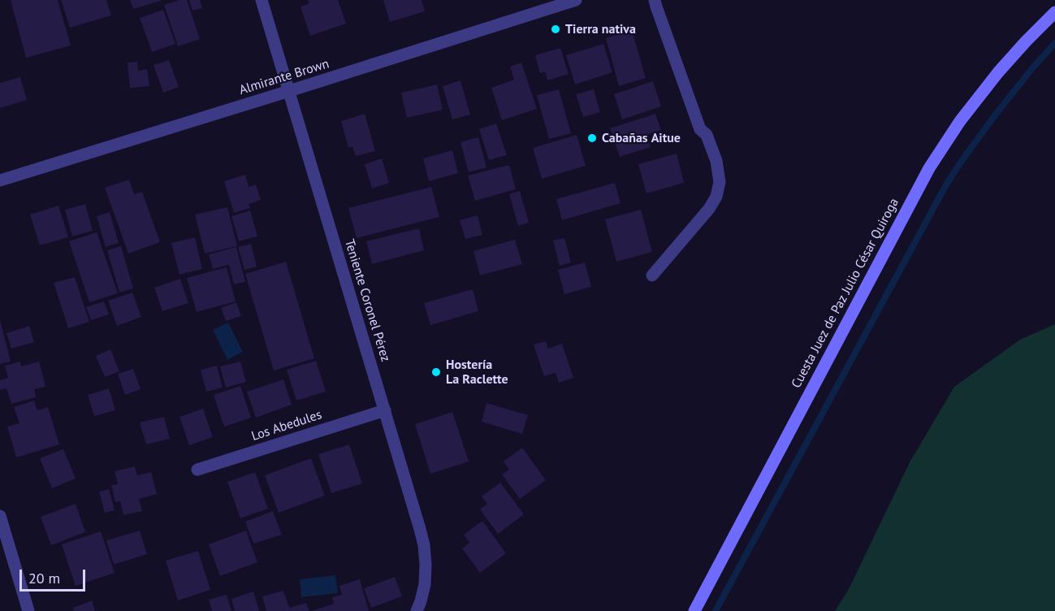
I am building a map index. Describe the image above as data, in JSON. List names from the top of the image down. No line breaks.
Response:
{"streets":{"street":["Almirante Brown","Cuesta Juez de Paz Julio César Quiroga","Teniente Coronel Pérez","Los Abedules"]},"crossings":[["Almirante Brown","Teniente Coronel Pérez"],["Teniente Coronel Pérez","Los Abedules"]],"places":["Tierra nativa","Cabañas Aitue","Hostería La Raclette"],"scale_bar":"20 m"}
